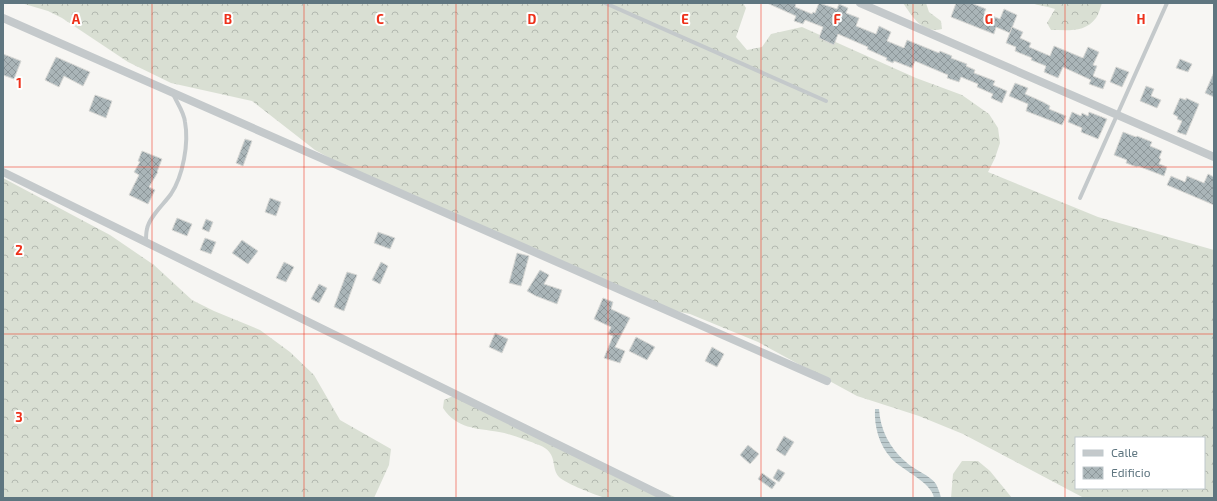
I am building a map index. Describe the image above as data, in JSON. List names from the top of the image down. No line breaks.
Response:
{"legend":["Calle","Edificio"],"grid":{"columns":["A","B","C","D","E","F","G","H"],"rows":["1","2","3"]}}
